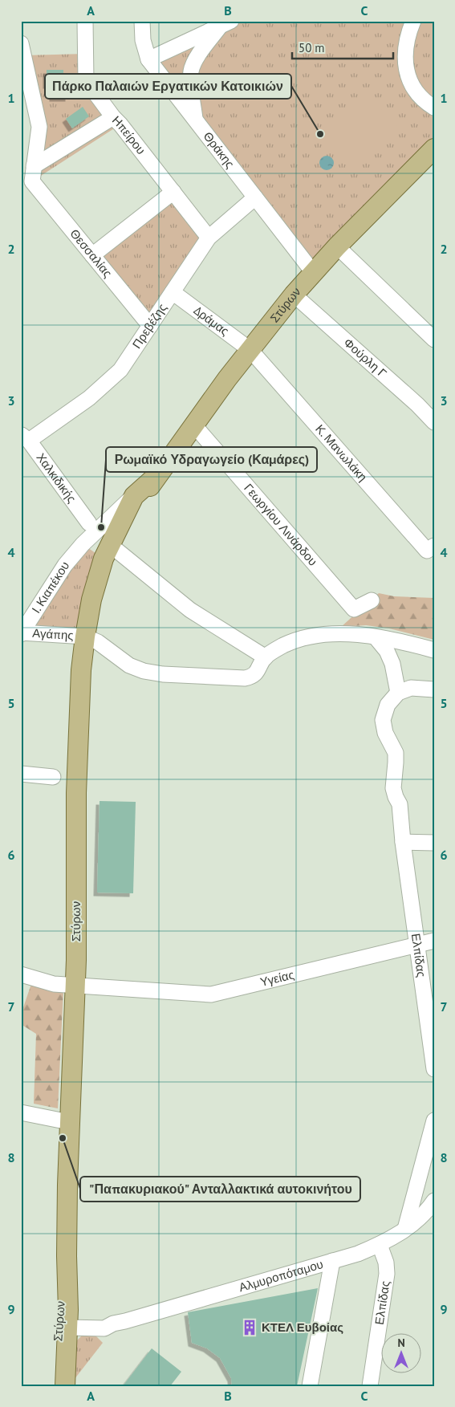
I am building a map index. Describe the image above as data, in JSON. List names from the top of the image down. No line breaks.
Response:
{"streets":{"main road":["Στύρων"],"street":["Ηπείρου","Θράκης","Θεσσαλίας","Δράμας","Πρεβέζης","Φούρλη Γ","Κ. Μανωλάκη","Χαλκιδικής","Γεωργίου Λινάρδου","Ι. Κιαπέκου","Αγάπης","Ελπίδας","Υγείας","Αλμυροπόταμου"]},"crossings":[["Ηπείρου","Πρεβέζης"],["Θράκης","Στύρων"],["Θράκης","Πρεβέζης"],["Θεσσαλίας","Πρεβέζης"],["Στύρων","Δράμας"],["Στύρων","Φούρλη Γ"],["Στύρων","Κ. Μανωλάκη"],["Στύρων","Γεωργίου Λινάρδου"],["Στύρων","Ι. Κιαπέκου"],["Στύρων","Αγάπης"],["Στύρων","Υγείας"],["Στύρων","Αλμυροπόταμου"],["Δράμας","Πρεβέζης"],["Δράμας","Κ. Μανωλάκη"],["Πρεβέζης","Χαλκιδικής"],["Χαλκιδικής","Ι. Κιαπέκου"],["Ι. Κιαπέκου","Αγάπης"],["Ελπίδας","Υγείας"],["Ελπίδας","Αλμυροπόταμου"]],"places":{"other":["Πάρκο Παλαιών Εργατικών Κατοικιών","Ρωμαϊκό Υδραγωγείο (Καμάρες)","\"Παπακυριακού\" Ανταλλακτικά αυτοκινήτου"],"building":["ΚΤΕΛ Ευβοίας"]},"scale_bar":"50 m","north":"top","grid":{"columns":["A","B","C"],"rows":["1","2","3","4","5","6","7","8","9"]}}
